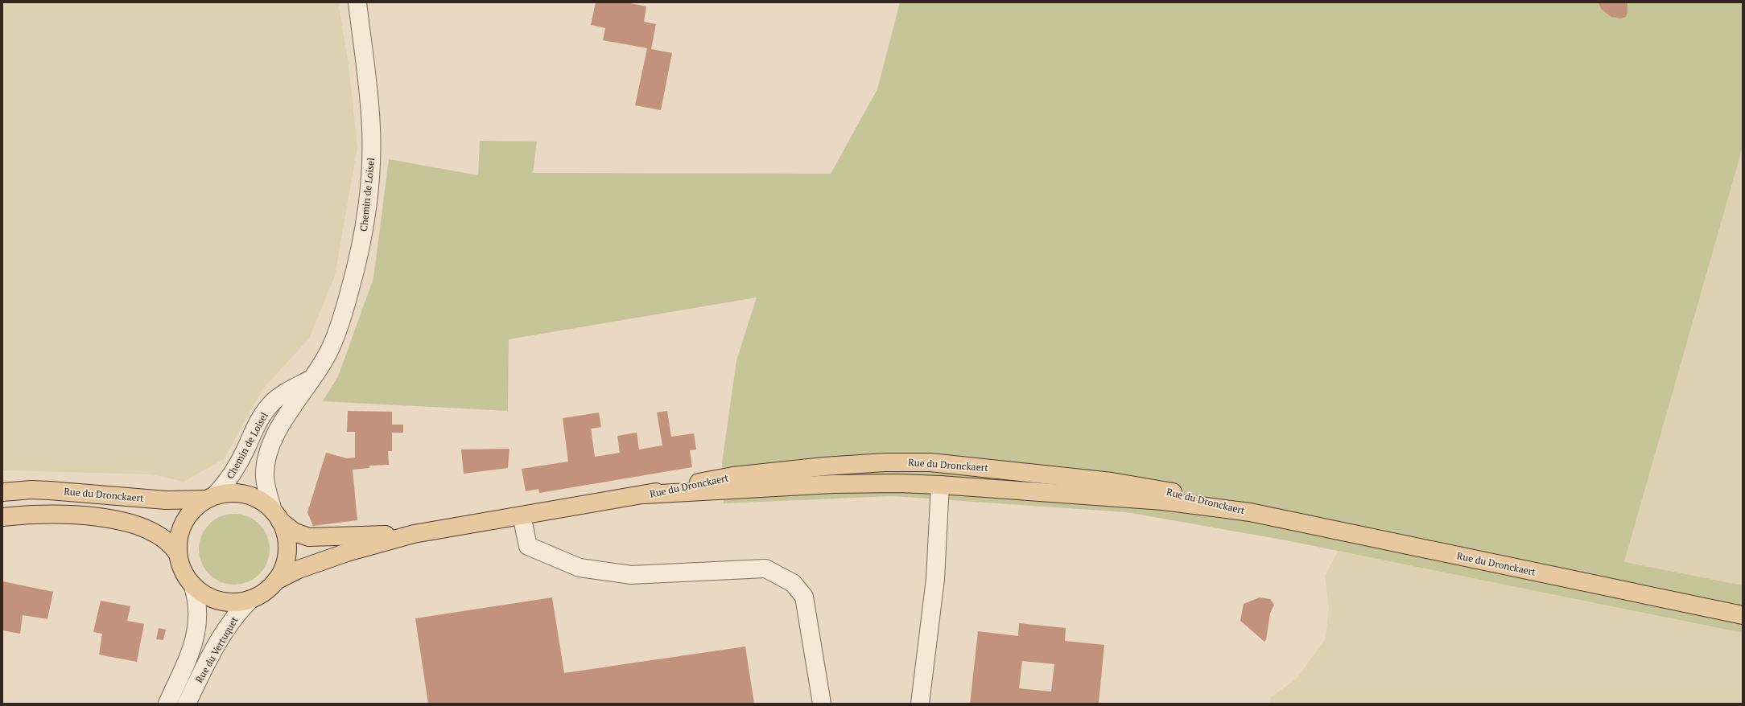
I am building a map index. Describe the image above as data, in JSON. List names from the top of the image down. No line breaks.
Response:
{"streets":{"main road":["Rue du Dronckaert"],"street":["Chemin de Loisel","Rue du Vertuquet"]},"crossings":[["Chemin de Loisel","Rue du Dronckaert"],["Chemin de Loisel","Rue du Vertuquet"],["Rue du Dronckaert","Rue du Vertuquet"]]}
